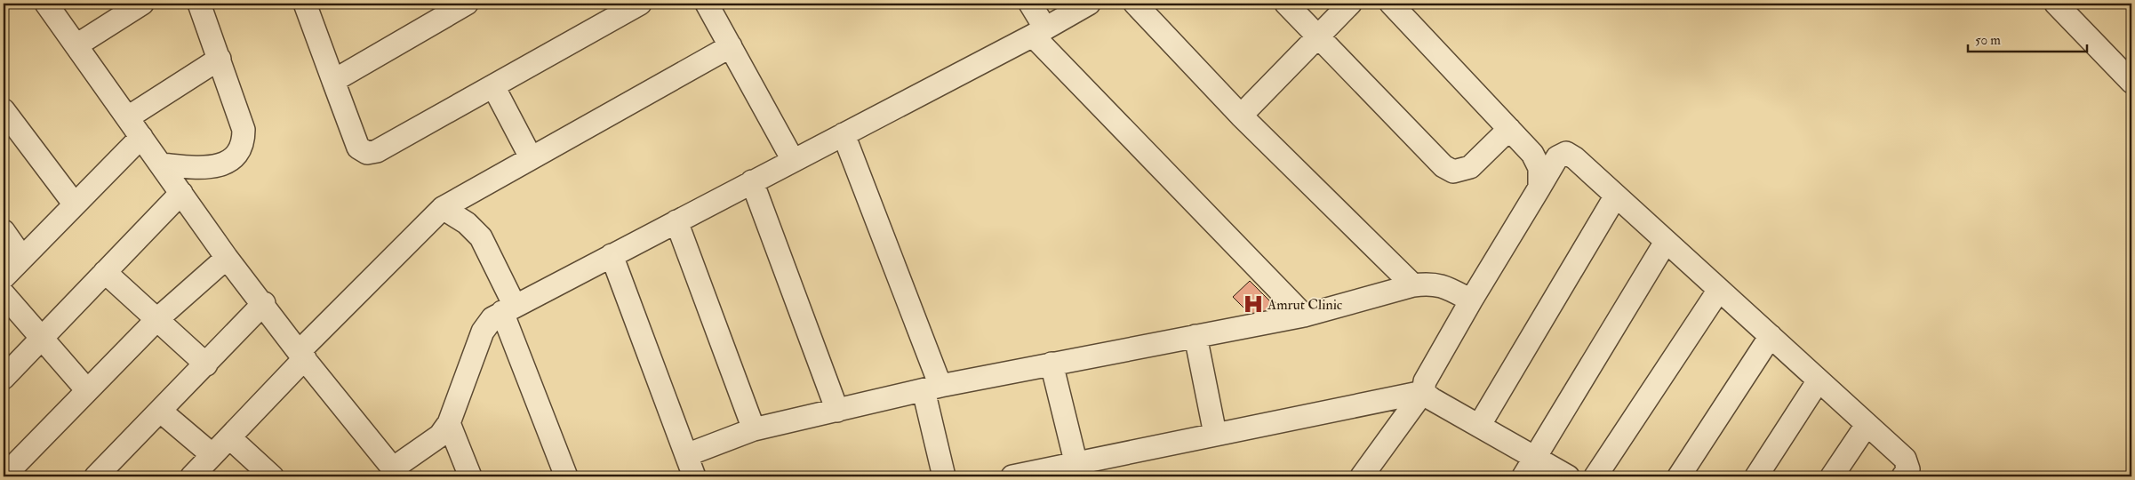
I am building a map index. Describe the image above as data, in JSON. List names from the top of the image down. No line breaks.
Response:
{"places":{"hospital":["Amrut Clinic"]},"scale_bar":"50 m"}
